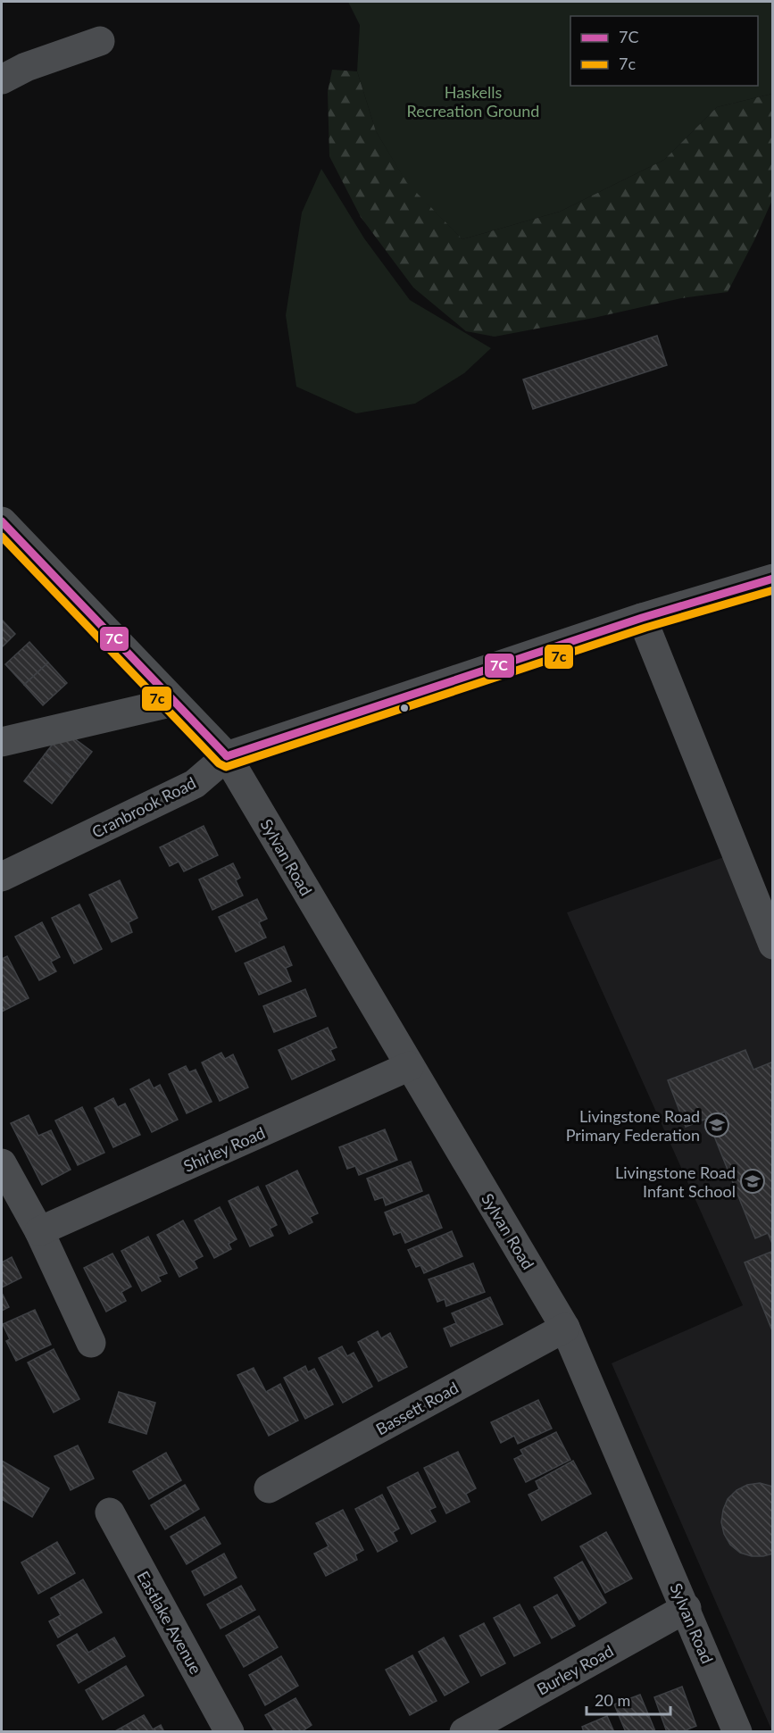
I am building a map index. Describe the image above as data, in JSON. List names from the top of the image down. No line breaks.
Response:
{"streets":{"street":["Cranbrook Road","Sylvan Road","Shirley Road","Bassett Road","Eastlake Avenue","Burley Road"]},"crossings":[["Cranbrook Road","Sylvan Road"],["Sylvan Road","Shirley Road"],["Sylvan Road","Bassett Road"],["Sylvan Road","Burley Road"]],"parks":["Haskells Recreation Ground"],"places":{"school or university":["Livingstone Road Primary Federation","Livingstone Road Infant School"]},"lines":["transit line 7C","transit line 7c"],"legend":["7C","7c"],"scale_bar":"20 m"}
